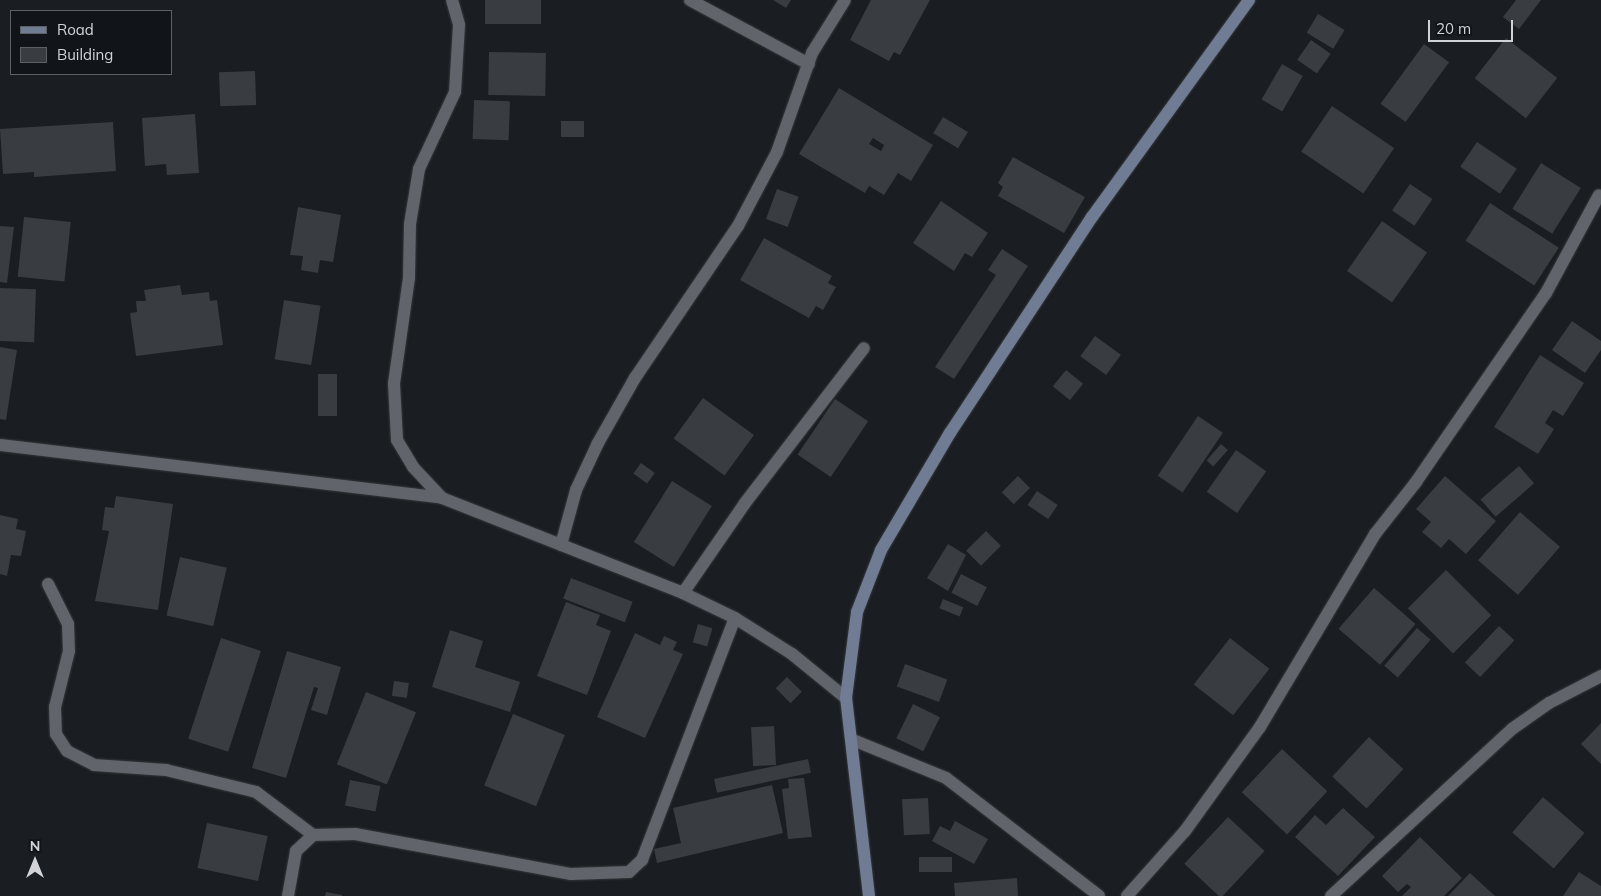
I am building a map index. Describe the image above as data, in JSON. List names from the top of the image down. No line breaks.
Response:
{"legend":["Road","Building"],"scale_bar":"20 m","north":"top"}
